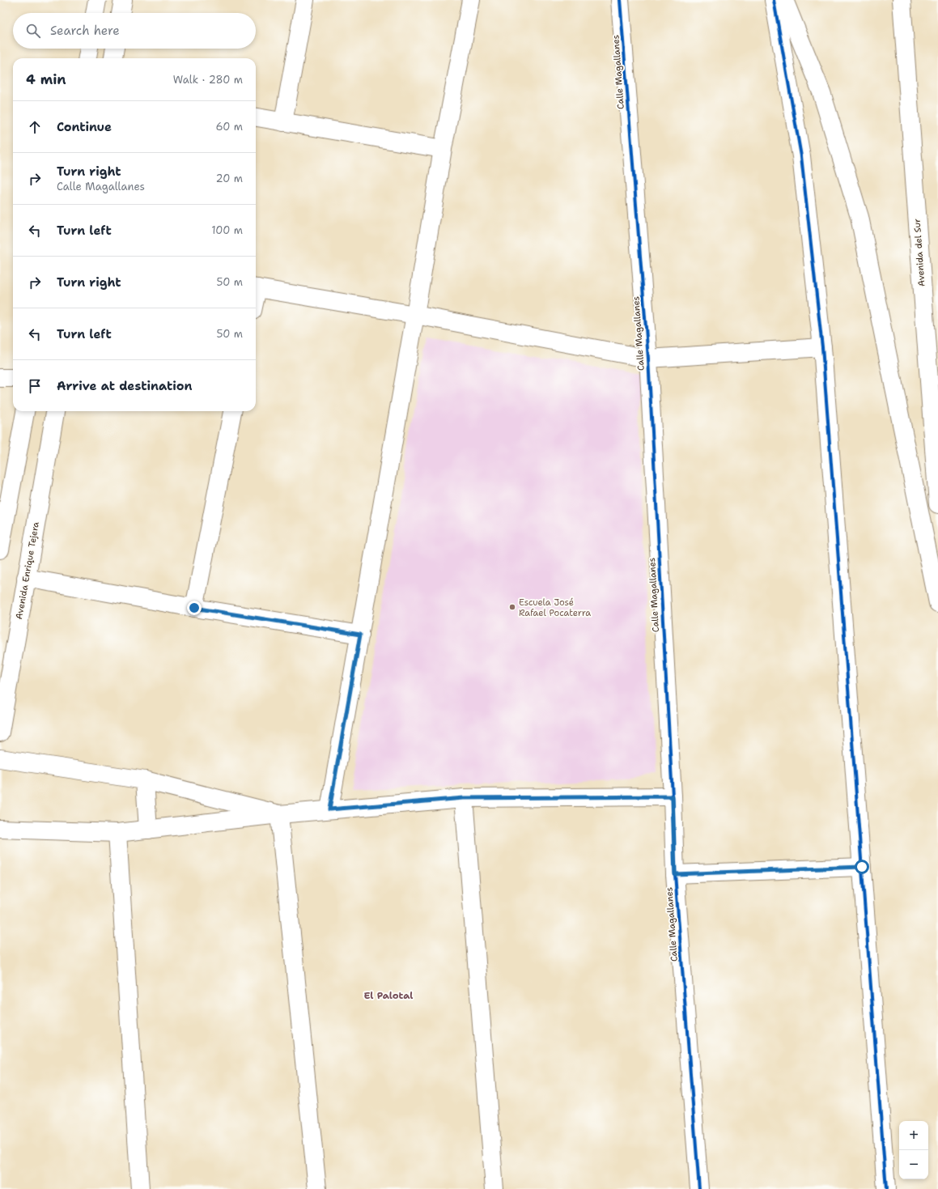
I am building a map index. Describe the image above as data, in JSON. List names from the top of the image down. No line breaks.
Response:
{"streets":{"main road":["Calle Magallanes","Avenida del Sur","Avenida Enrique Tejera"]},"districts":["El Palotal"],"places":["Escuela José Rafael Pocaterra"],"page":{"search":"Search here","heading":["4 min","Walk · 280 m"],"list":[["Continue","60 m"],["Turn right","Calle Magallanes","20 m"],["Turn left","100 m"],["Turn right","50 m"],["Turn left","50 m"],"Arrive at destination"],"map_buttons":["+","−"]}}
